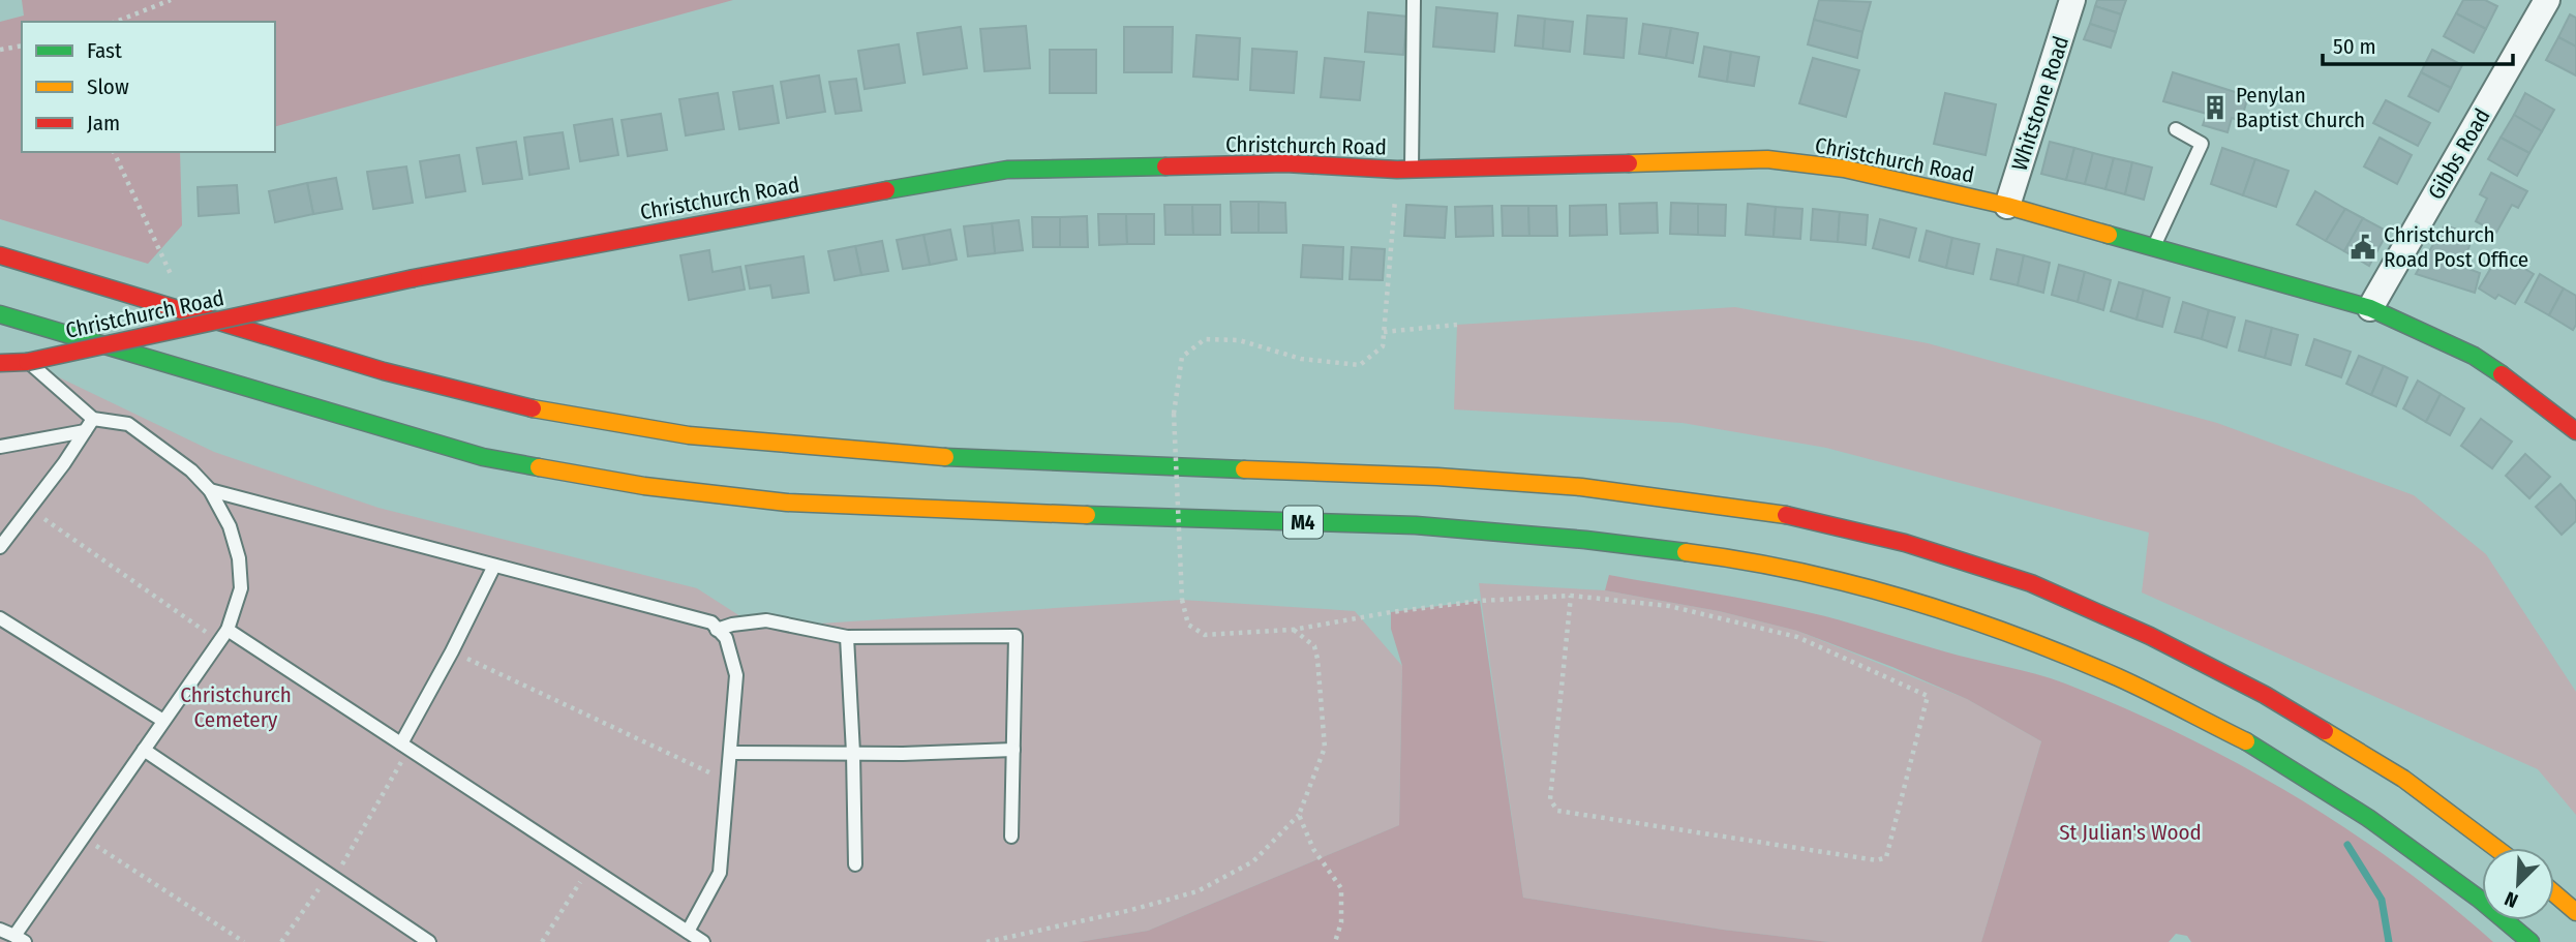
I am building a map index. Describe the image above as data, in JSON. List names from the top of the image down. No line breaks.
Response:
{"streets":{"main road":["Christchurch Road","M4"],"street":["Whitstone Road","Gibbs Road"]},"crossings":[["Whitstone Road","Christchurch Road"],["Christchurch Road","Gibbs Road"]],"parks":["Christchurch Cemetery","St Julian's Wood"],"places":{"building":["Penylan Baptist Church"],"public building":["Christchurch Road Post Office"]},"legend":["Fast","Slow","Jam"],"scale_bar":"50 m","north":"bottom left"}
